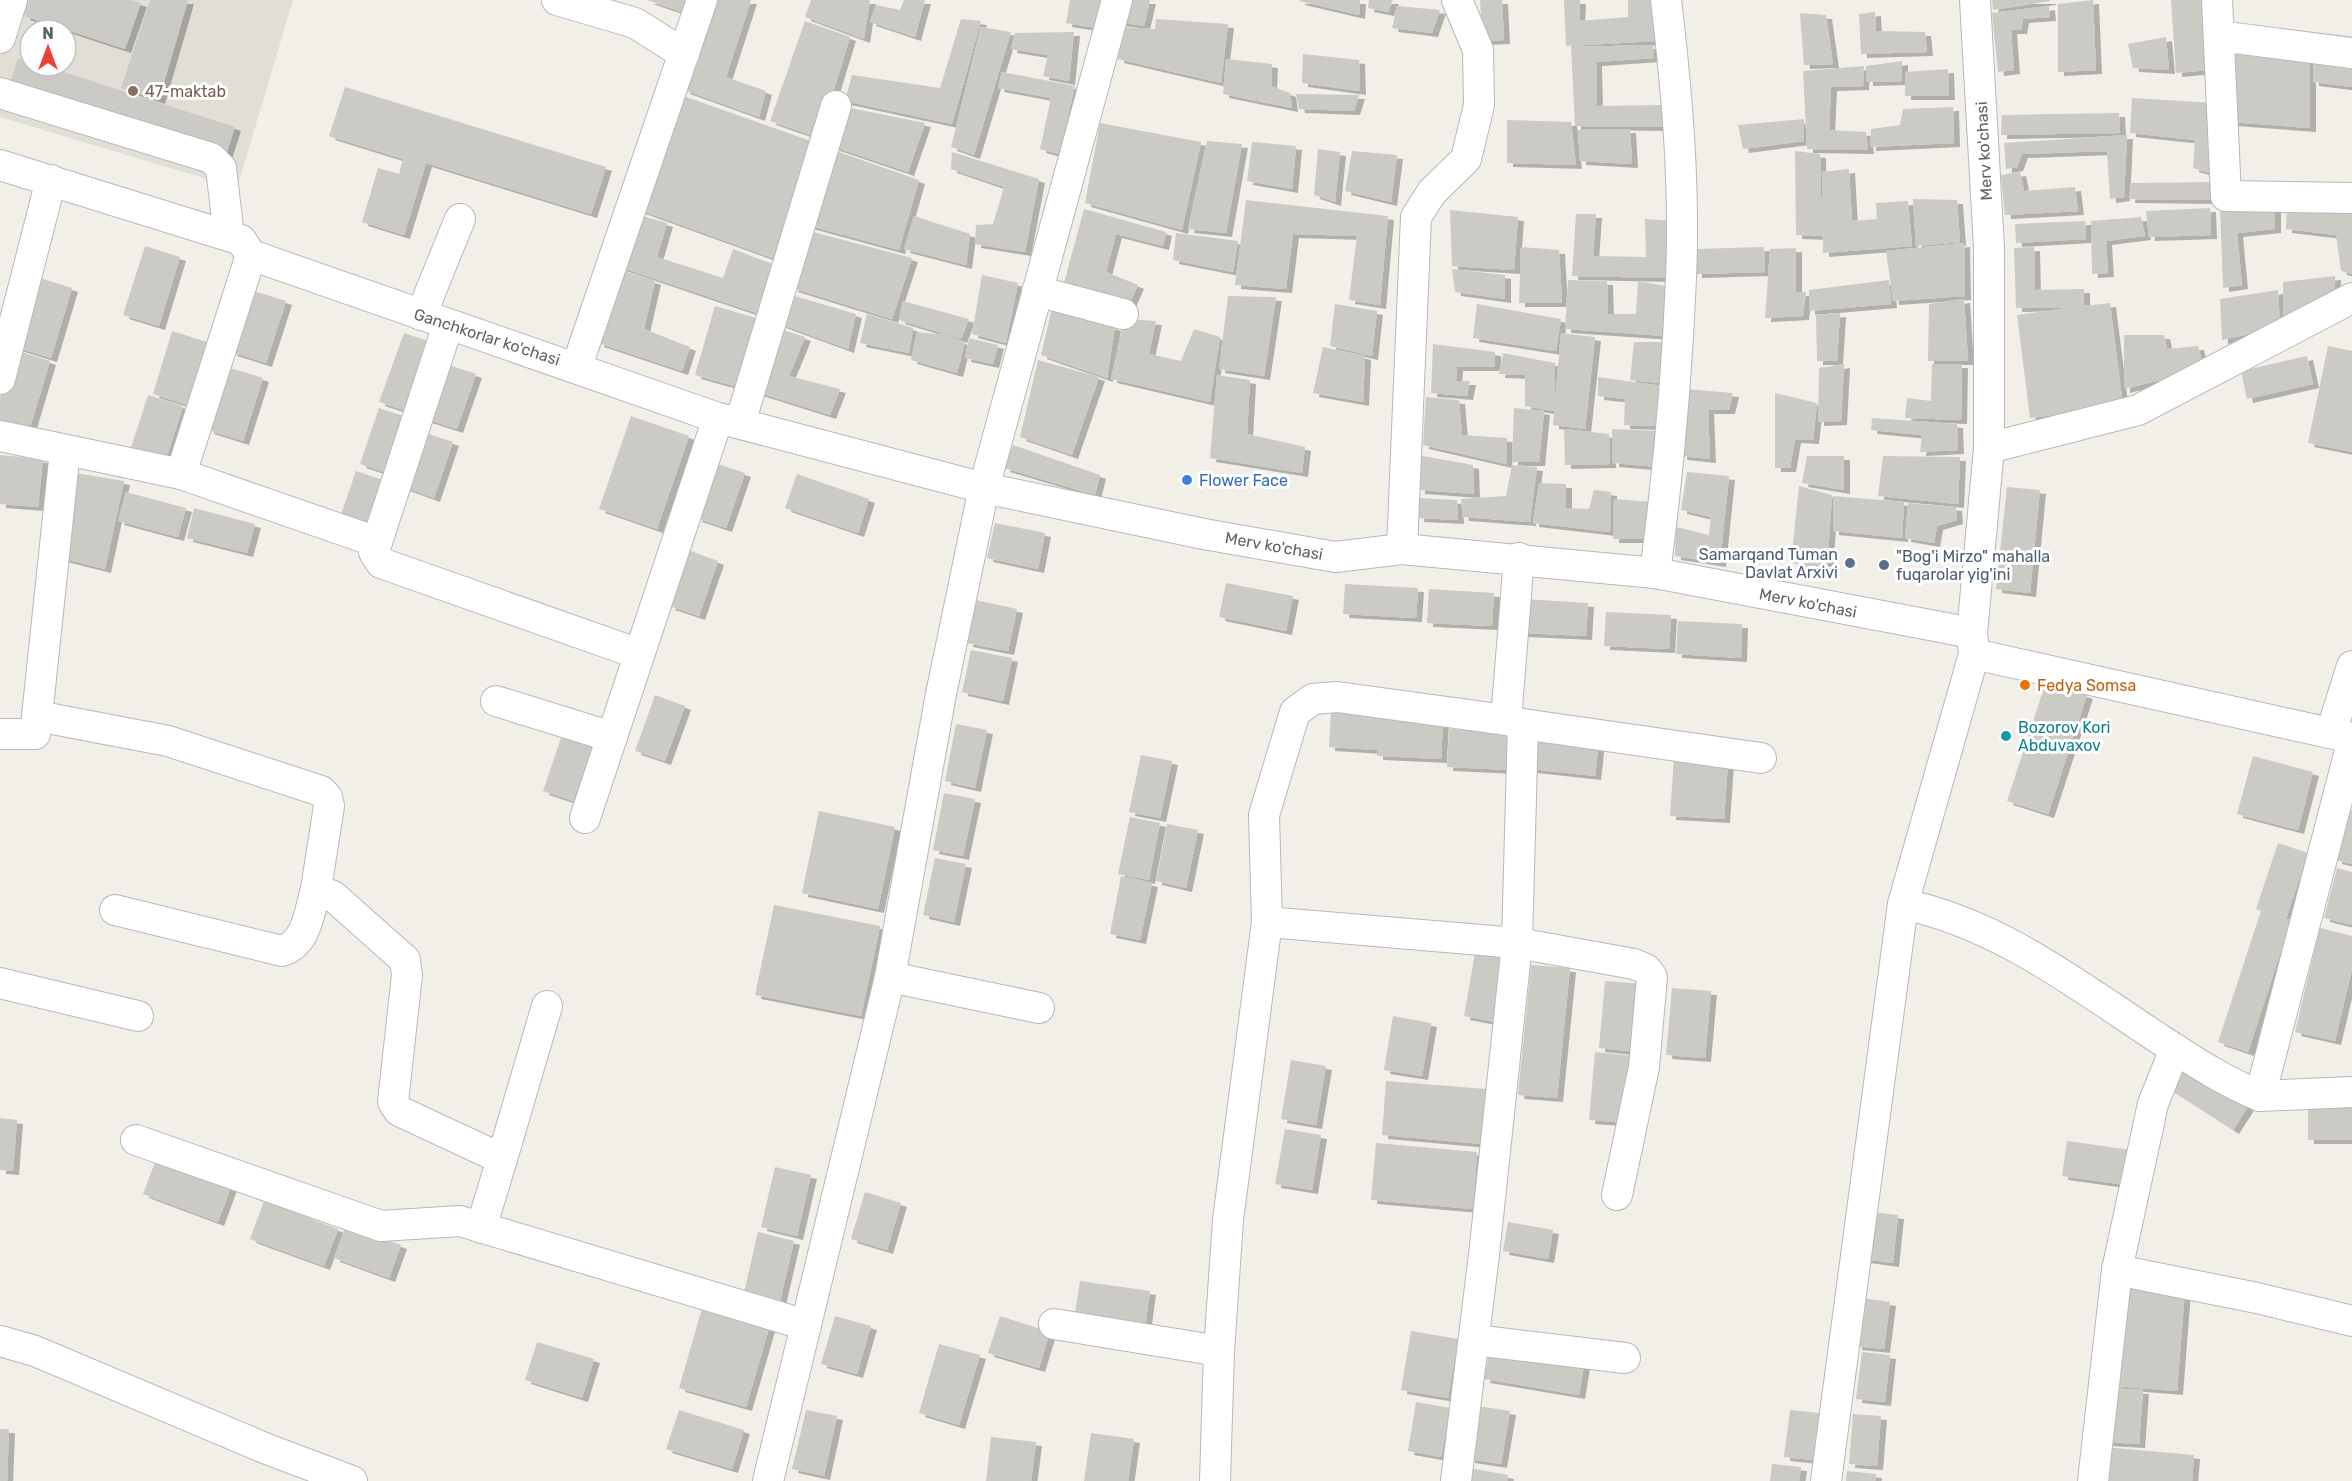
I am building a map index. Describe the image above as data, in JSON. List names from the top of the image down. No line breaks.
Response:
{"streets":{"street":["Merv ko'chasi","Ganchkorlar ko'chasi"]},"crossings":[["Merv ko'chasi","Ganchkorlar ko'chasi"]],"places":["47-maktab","Flower Face","Samarqand Tuman Davlat Arxivi","\"Bog'i Mirzo\" mahalla fuqarolar yig'ini","Fedya Somsa","Bozorov Kori Abduvaxov"],"north":"top"}
